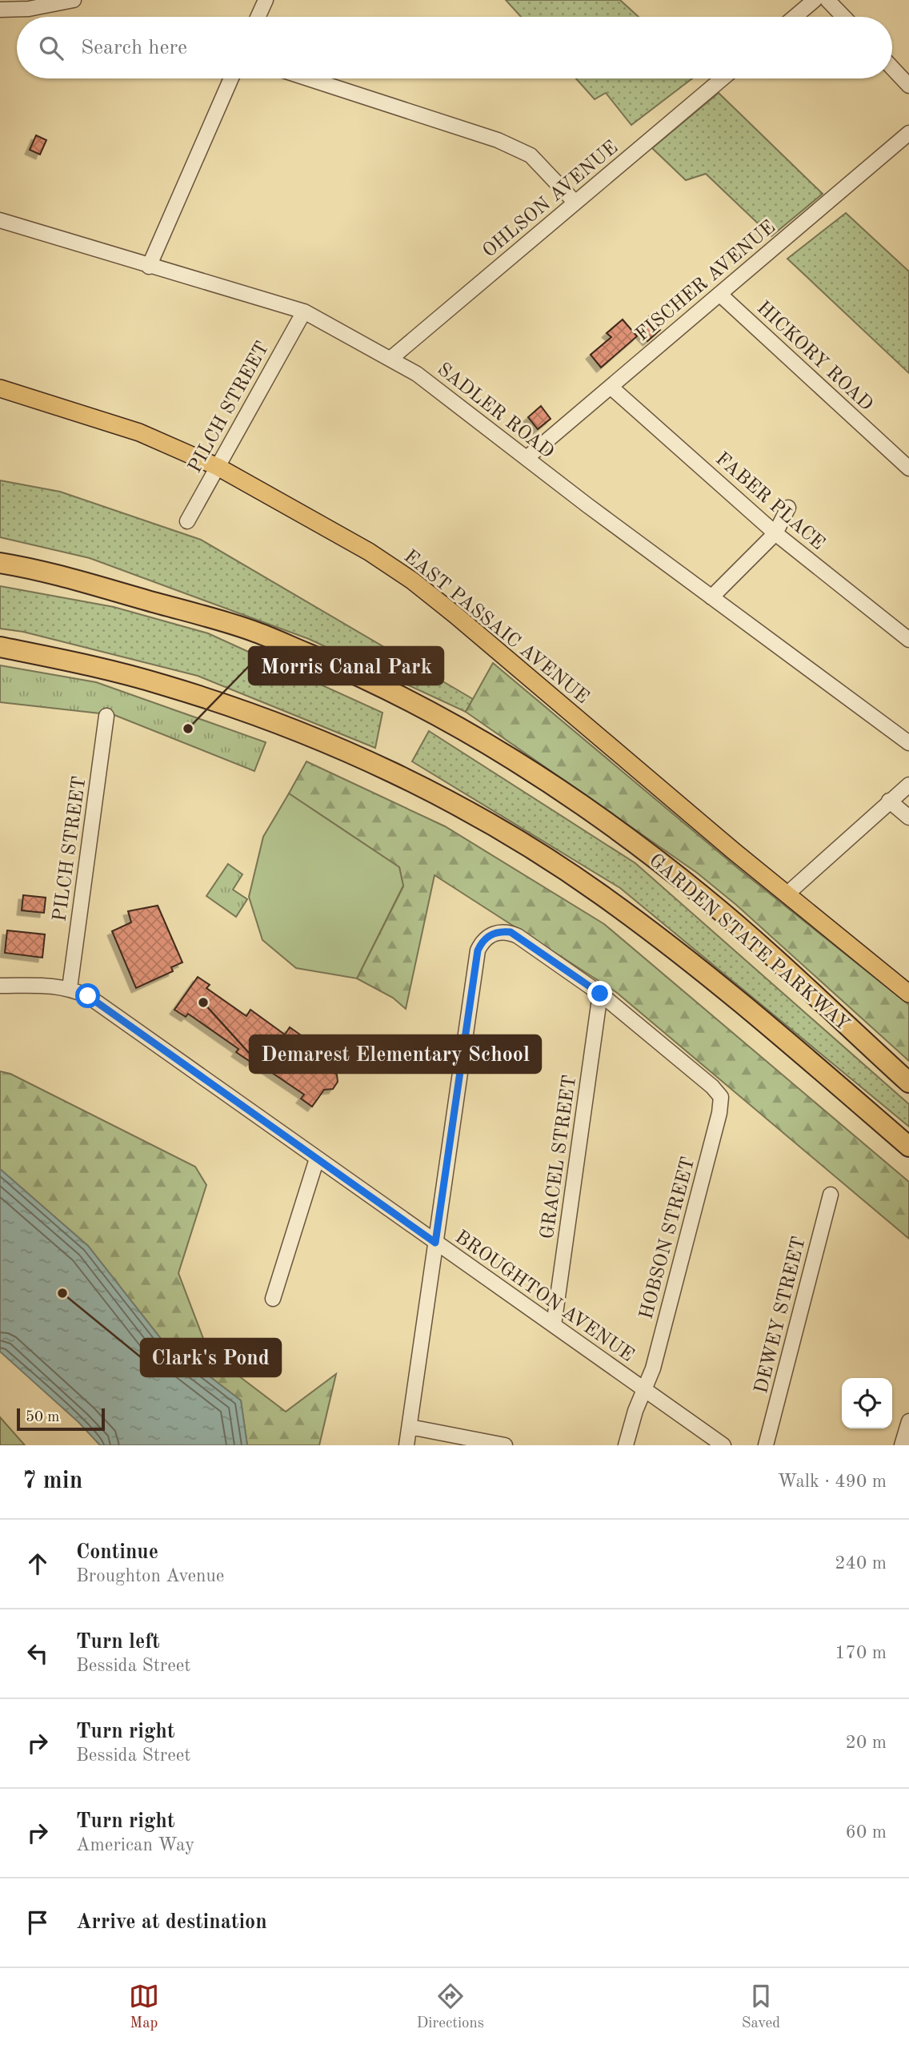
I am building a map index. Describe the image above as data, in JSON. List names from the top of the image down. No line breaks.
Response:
{"streets":{"highway":["GARDEN STATE PARKWAY"],"main road":["EAST PASSAIC AVENUE"],"street":["OHLSON AVENUE","FISCHER AVENUE","HICKORY ROAD","PILCH STREET","SADLER ROAD","FABER PLACE","GRACEL STREET","HOBSON STREET","BROUGHTON AVENUE","DEWEY STREET"]},"crossings":[["OHLSON AVENUE","SADLER ROAD"],["FISCHER AVENUE","HICKORY ROAD"],["FISCHER AVENUE","SADLER ROAD"],["FISCHER AVENUE","FABER PLACE"],["PILCH STREET","SADLER ROAD"],["PILCH STREET","EAST PASSAIC AVENUE"],["PILCH STREET","BROUGHTON AVENUE"],["GRACEL STREET","HOBSON STREET"],["GRACEL STREET","BROUGHTON AVENUE"],["HOBSON STREET","BROUGHTON AVENUE"]],"places":["Morris Canal Park","Demarest Elementary School","Clark's Pond"],"scale_bar":"50 m","page":{"search":"Search here","scale":"50 m","heading":["7 min","Walk · 490 m"],"list":[["Continue","Broughton Avenue","240 m"],["Turn left","Bessida Street","170 m"],["Turn right","Bessida Street","20 m"],["Turn right","American Way","60 m"],"Arrive at destination"],"nav":["Map","Directions","Saved"]}}
